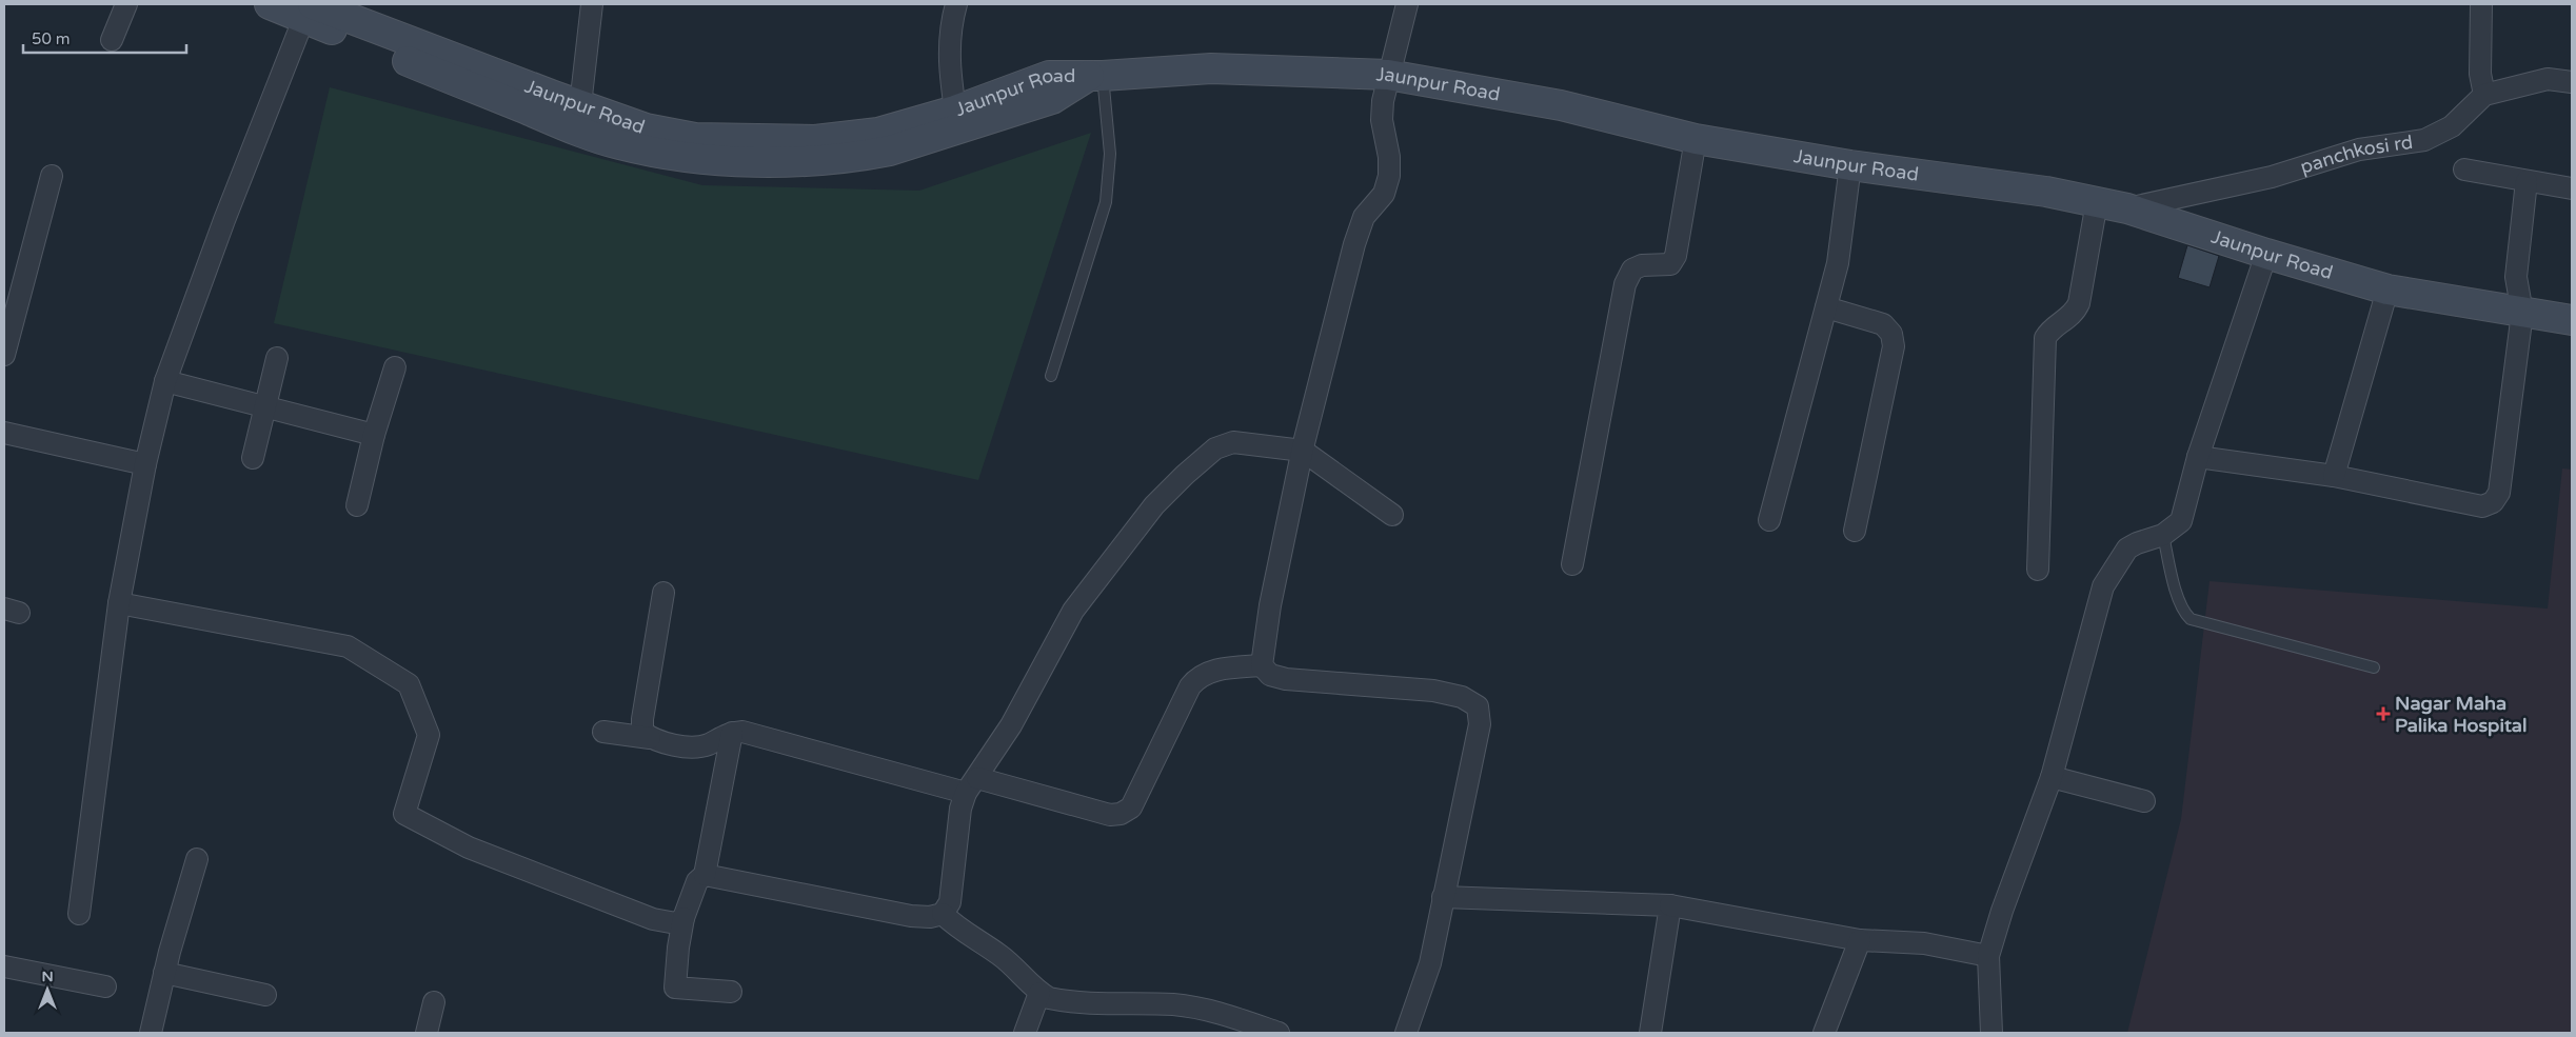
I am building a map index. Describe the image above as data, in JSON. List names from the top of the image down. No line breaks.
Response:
{"streets":{"street":["Jaunpur Road","panchkosi rd"]},"crossings":[["Jaunpur Road","panchkosi rd"]],"places":{"health":["Nagar Maha Palika Hospital"]},"scale_bar":"50 m","north":"top"}
